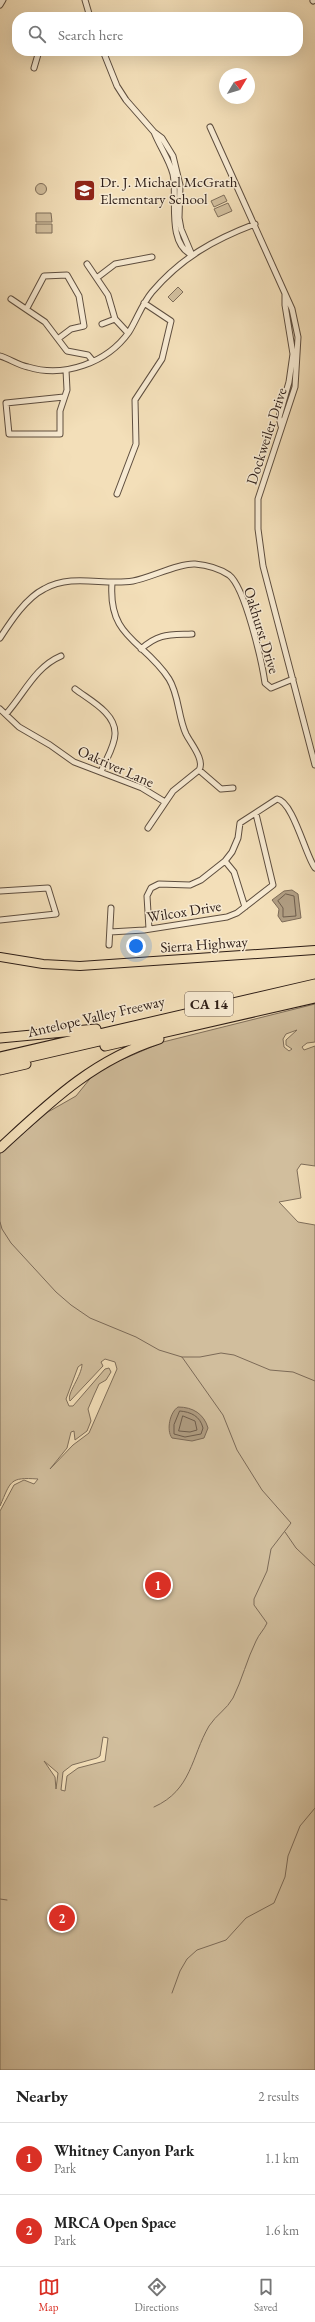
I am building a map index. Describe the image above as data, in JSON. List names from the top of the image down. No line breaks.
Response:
{"streets":{"highway":["CA 14","Antelope Valley Freeway"],"main road":["Sierra Highway"],"street":["Dockweiler Drive","Oakhurst Drive","Oakriver Lane","Wilcox Drive"]},"crossings":[["Dockweiler Drive","Oakhurst Drive"]],"places":{"school or university":["Dr. J. Michael McGrath Elementary School"]},"north":"top right","page":{"search":"Search here","pins":["1","2"],"heading":["Nearby","2 results"],"list":[{"mark":"1","name":"Whitney Canyon Park","note":"Park","value":"1.1 km"},{"mark":"2","name":"MRCA Open Space","note":"Park","value":"1.6 km"}],"nav":["Map","Directions","Saved"]}}
